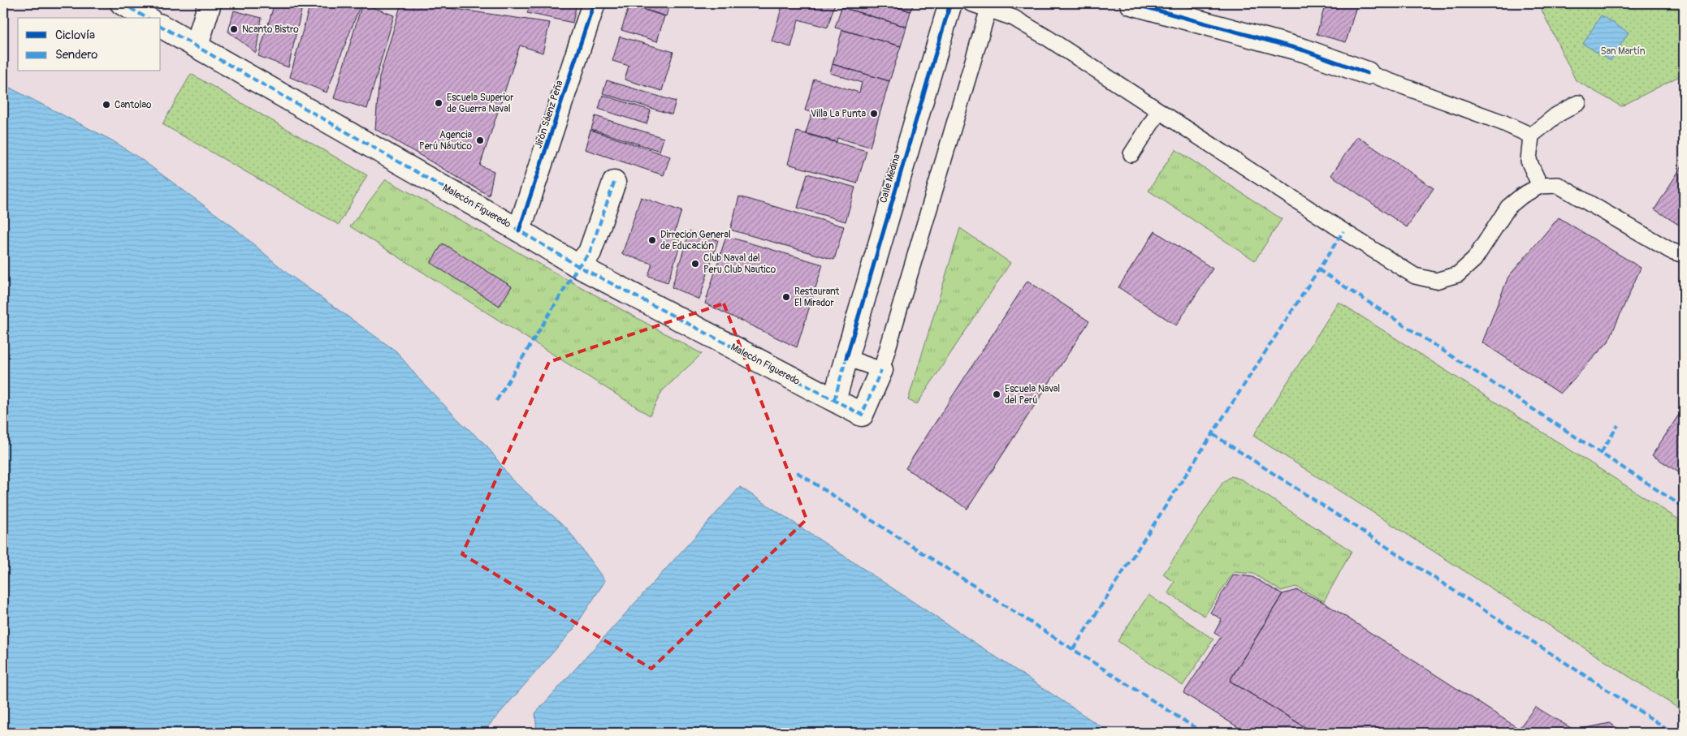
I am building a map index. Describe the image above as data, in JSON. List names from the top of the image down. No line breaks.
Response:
{"streets":{"street":["Jirón Sáenz Peña","Calle Medina","Malecón Figueredo"]},"crossings":[["Jirón Sáenz Peña","Malecón Figueredo"],["Calle Medina","Malecón Figueredo"]],"parks":["San Martín"],"places":["Ncanto Bistro","Escuela Superior de Guerra Naval","Cantolao","Villa La Punta","Agencia Perú Náutico","Dirrecion General de Educación","Club Naval del Peru Club Nautico","Restaurant El Mirador","Escuela Naval del Perú"],"legend":["Ciclovía","Sendero"]}
